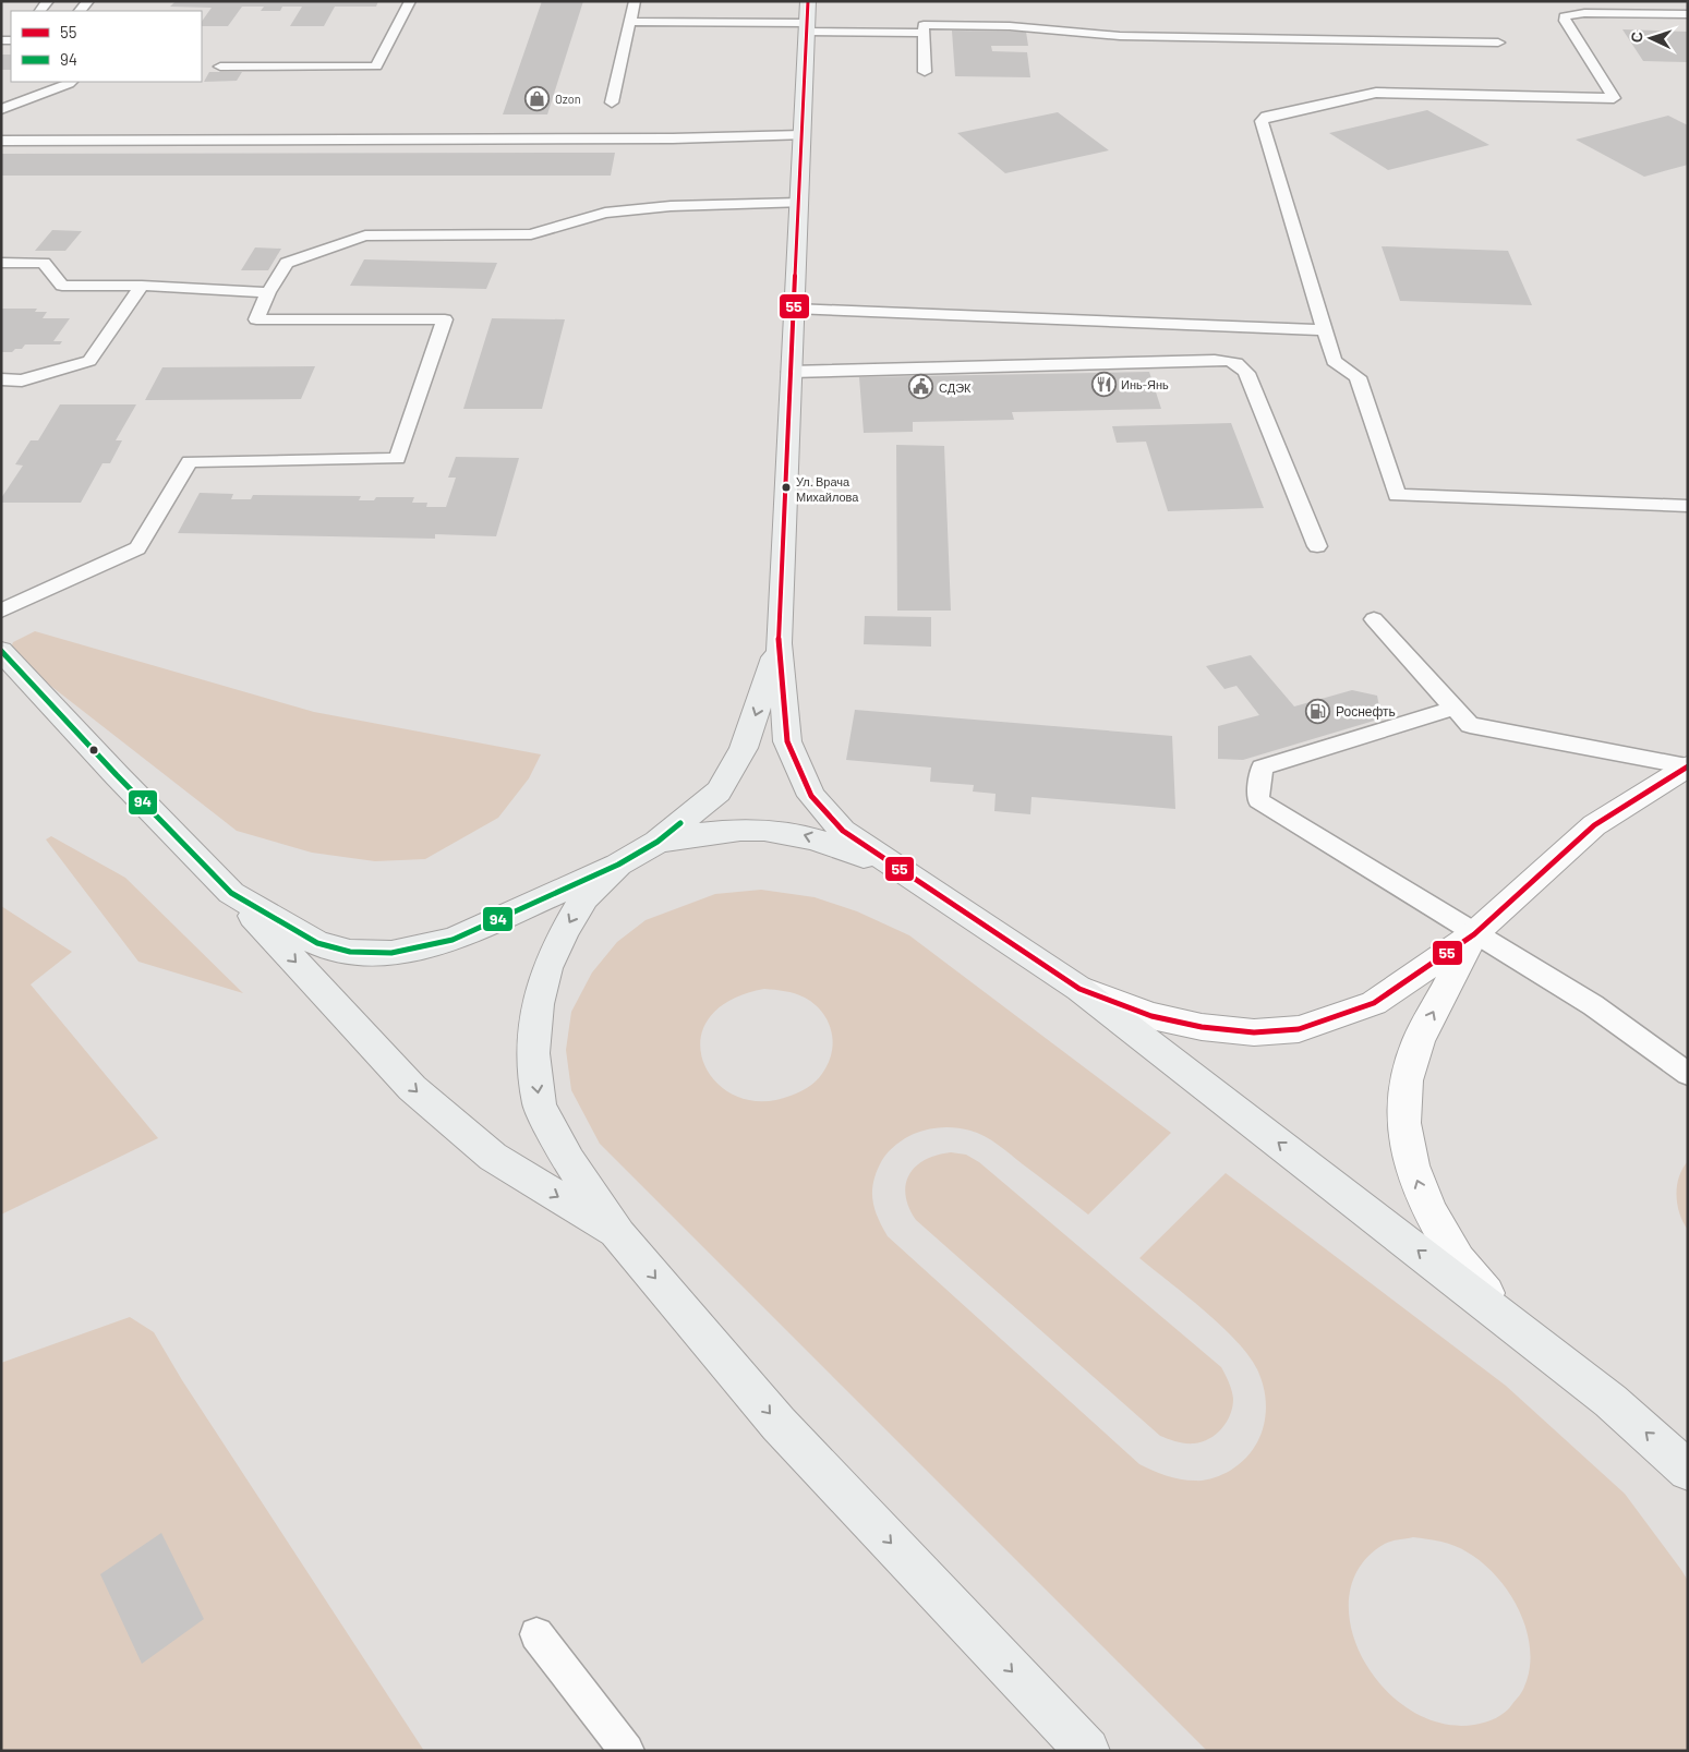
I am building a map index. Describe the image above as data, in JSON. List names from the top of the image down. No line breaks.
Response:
{"places":{"shop":["Ozon"],"restaurant":["Инь-Янь"],"public building":["СДЭК"],"other":["Ул. Врача Михайлова"],"fuel station":["Роснефть"]},"lines":["transit line 55","transit line 94"],"legend":["55","94"],"north":"left"}
